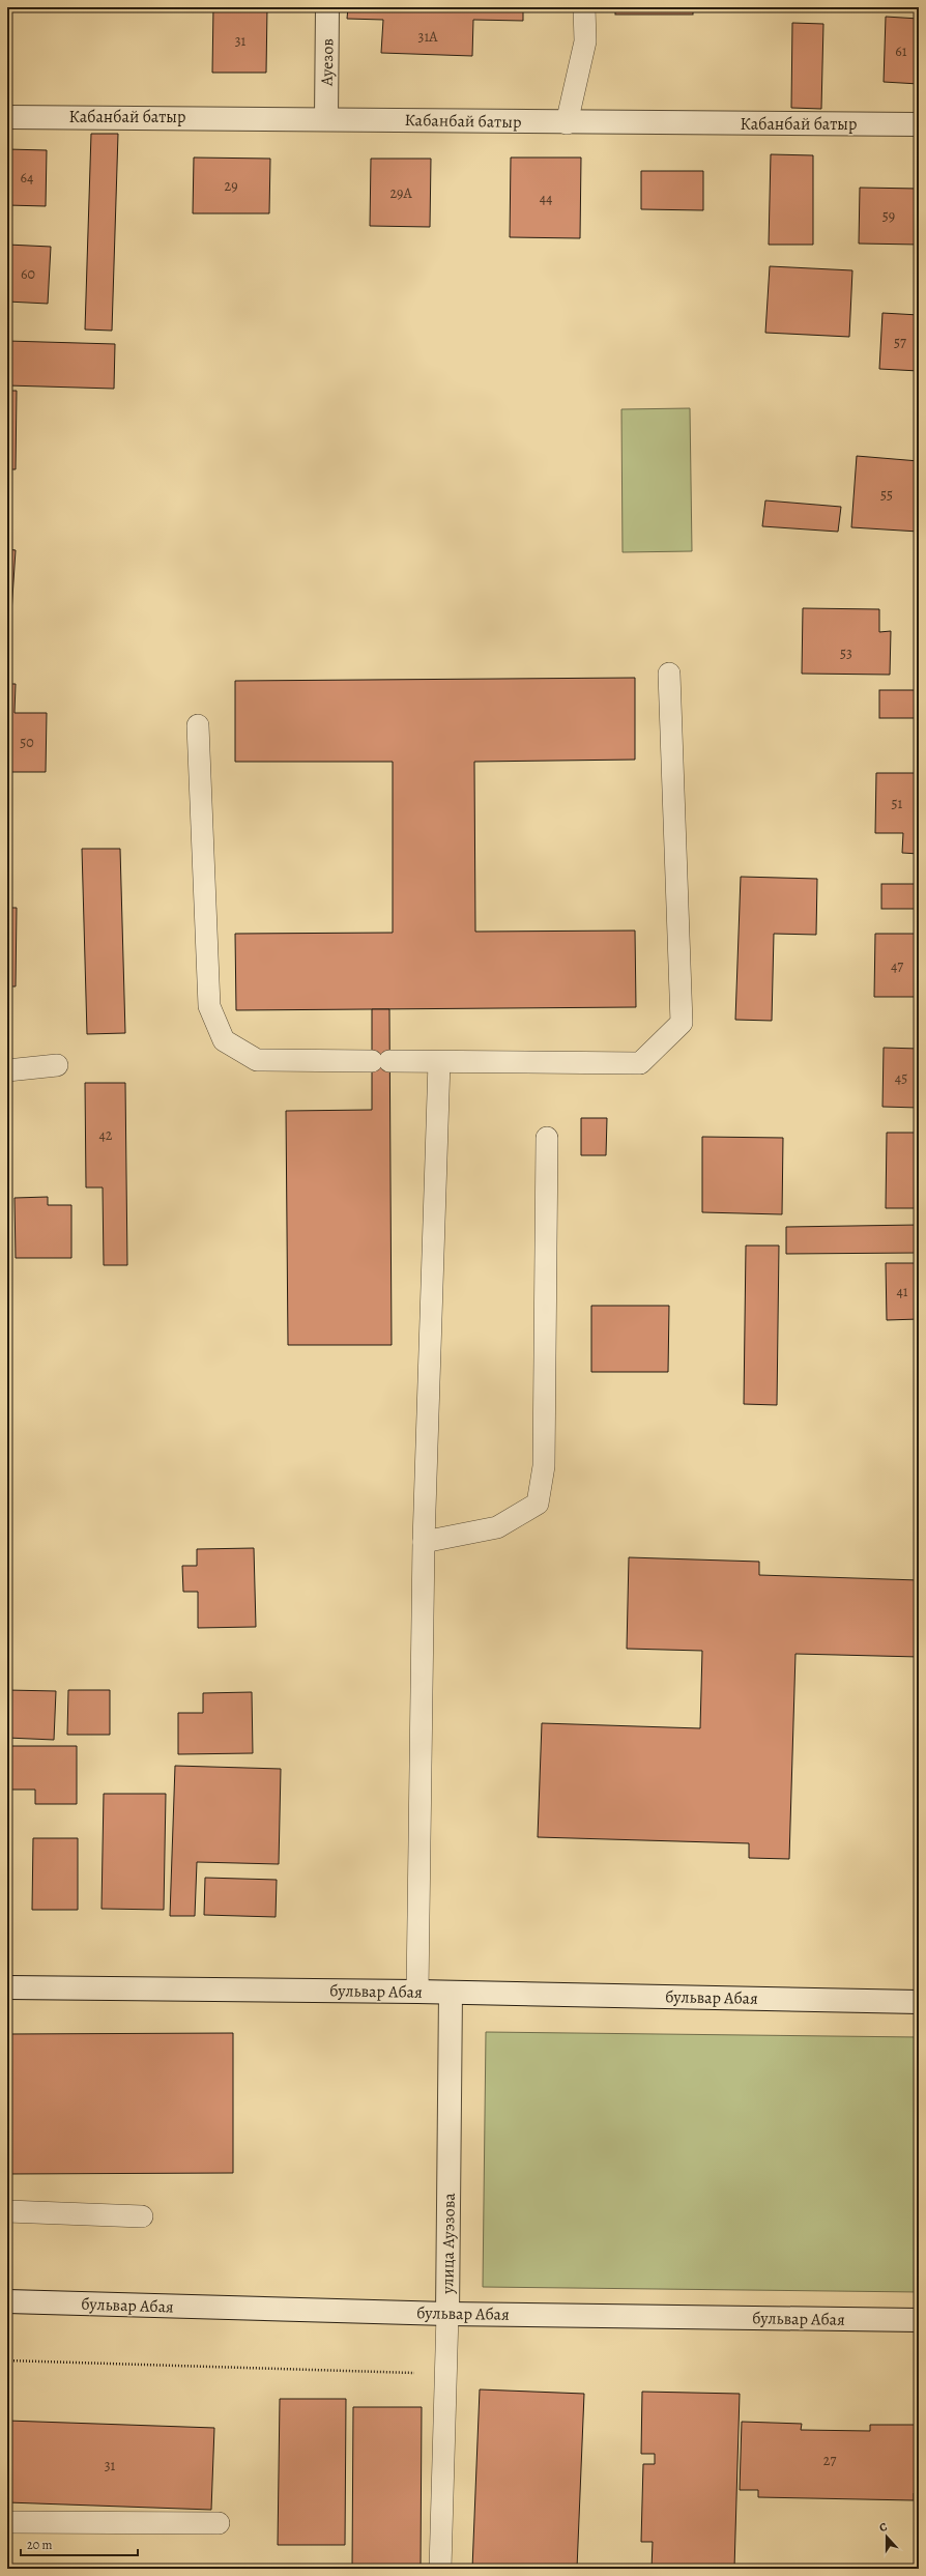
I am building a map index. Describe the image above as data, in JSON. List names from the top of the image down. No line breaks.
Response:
{"streets":{"main road":["Ауезов","Кабанбай батыр","бульвар Абая","улица Ауэзова"]},"crossings":[["Ауезов","Кабанбай батыр"],["бульвар Абая","улица Ауэзова"]],"house_numbers":["31А","31","61","64","29","29А","44","59","60","57","55","53","50","51","47","45","42","41","27","31"],"scale_bar":"20 m","north":"top"}
